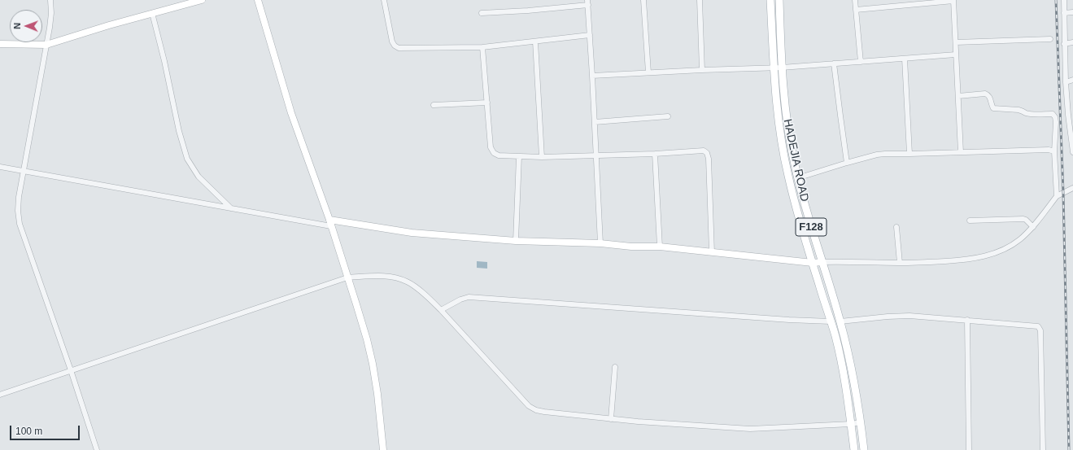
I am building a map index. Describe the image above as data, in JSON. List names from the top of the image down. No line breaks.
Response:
{"streets":{"main road":["HADEJIA ROAD","F128"]},"scale_bar":"100 m","north":"left"}
